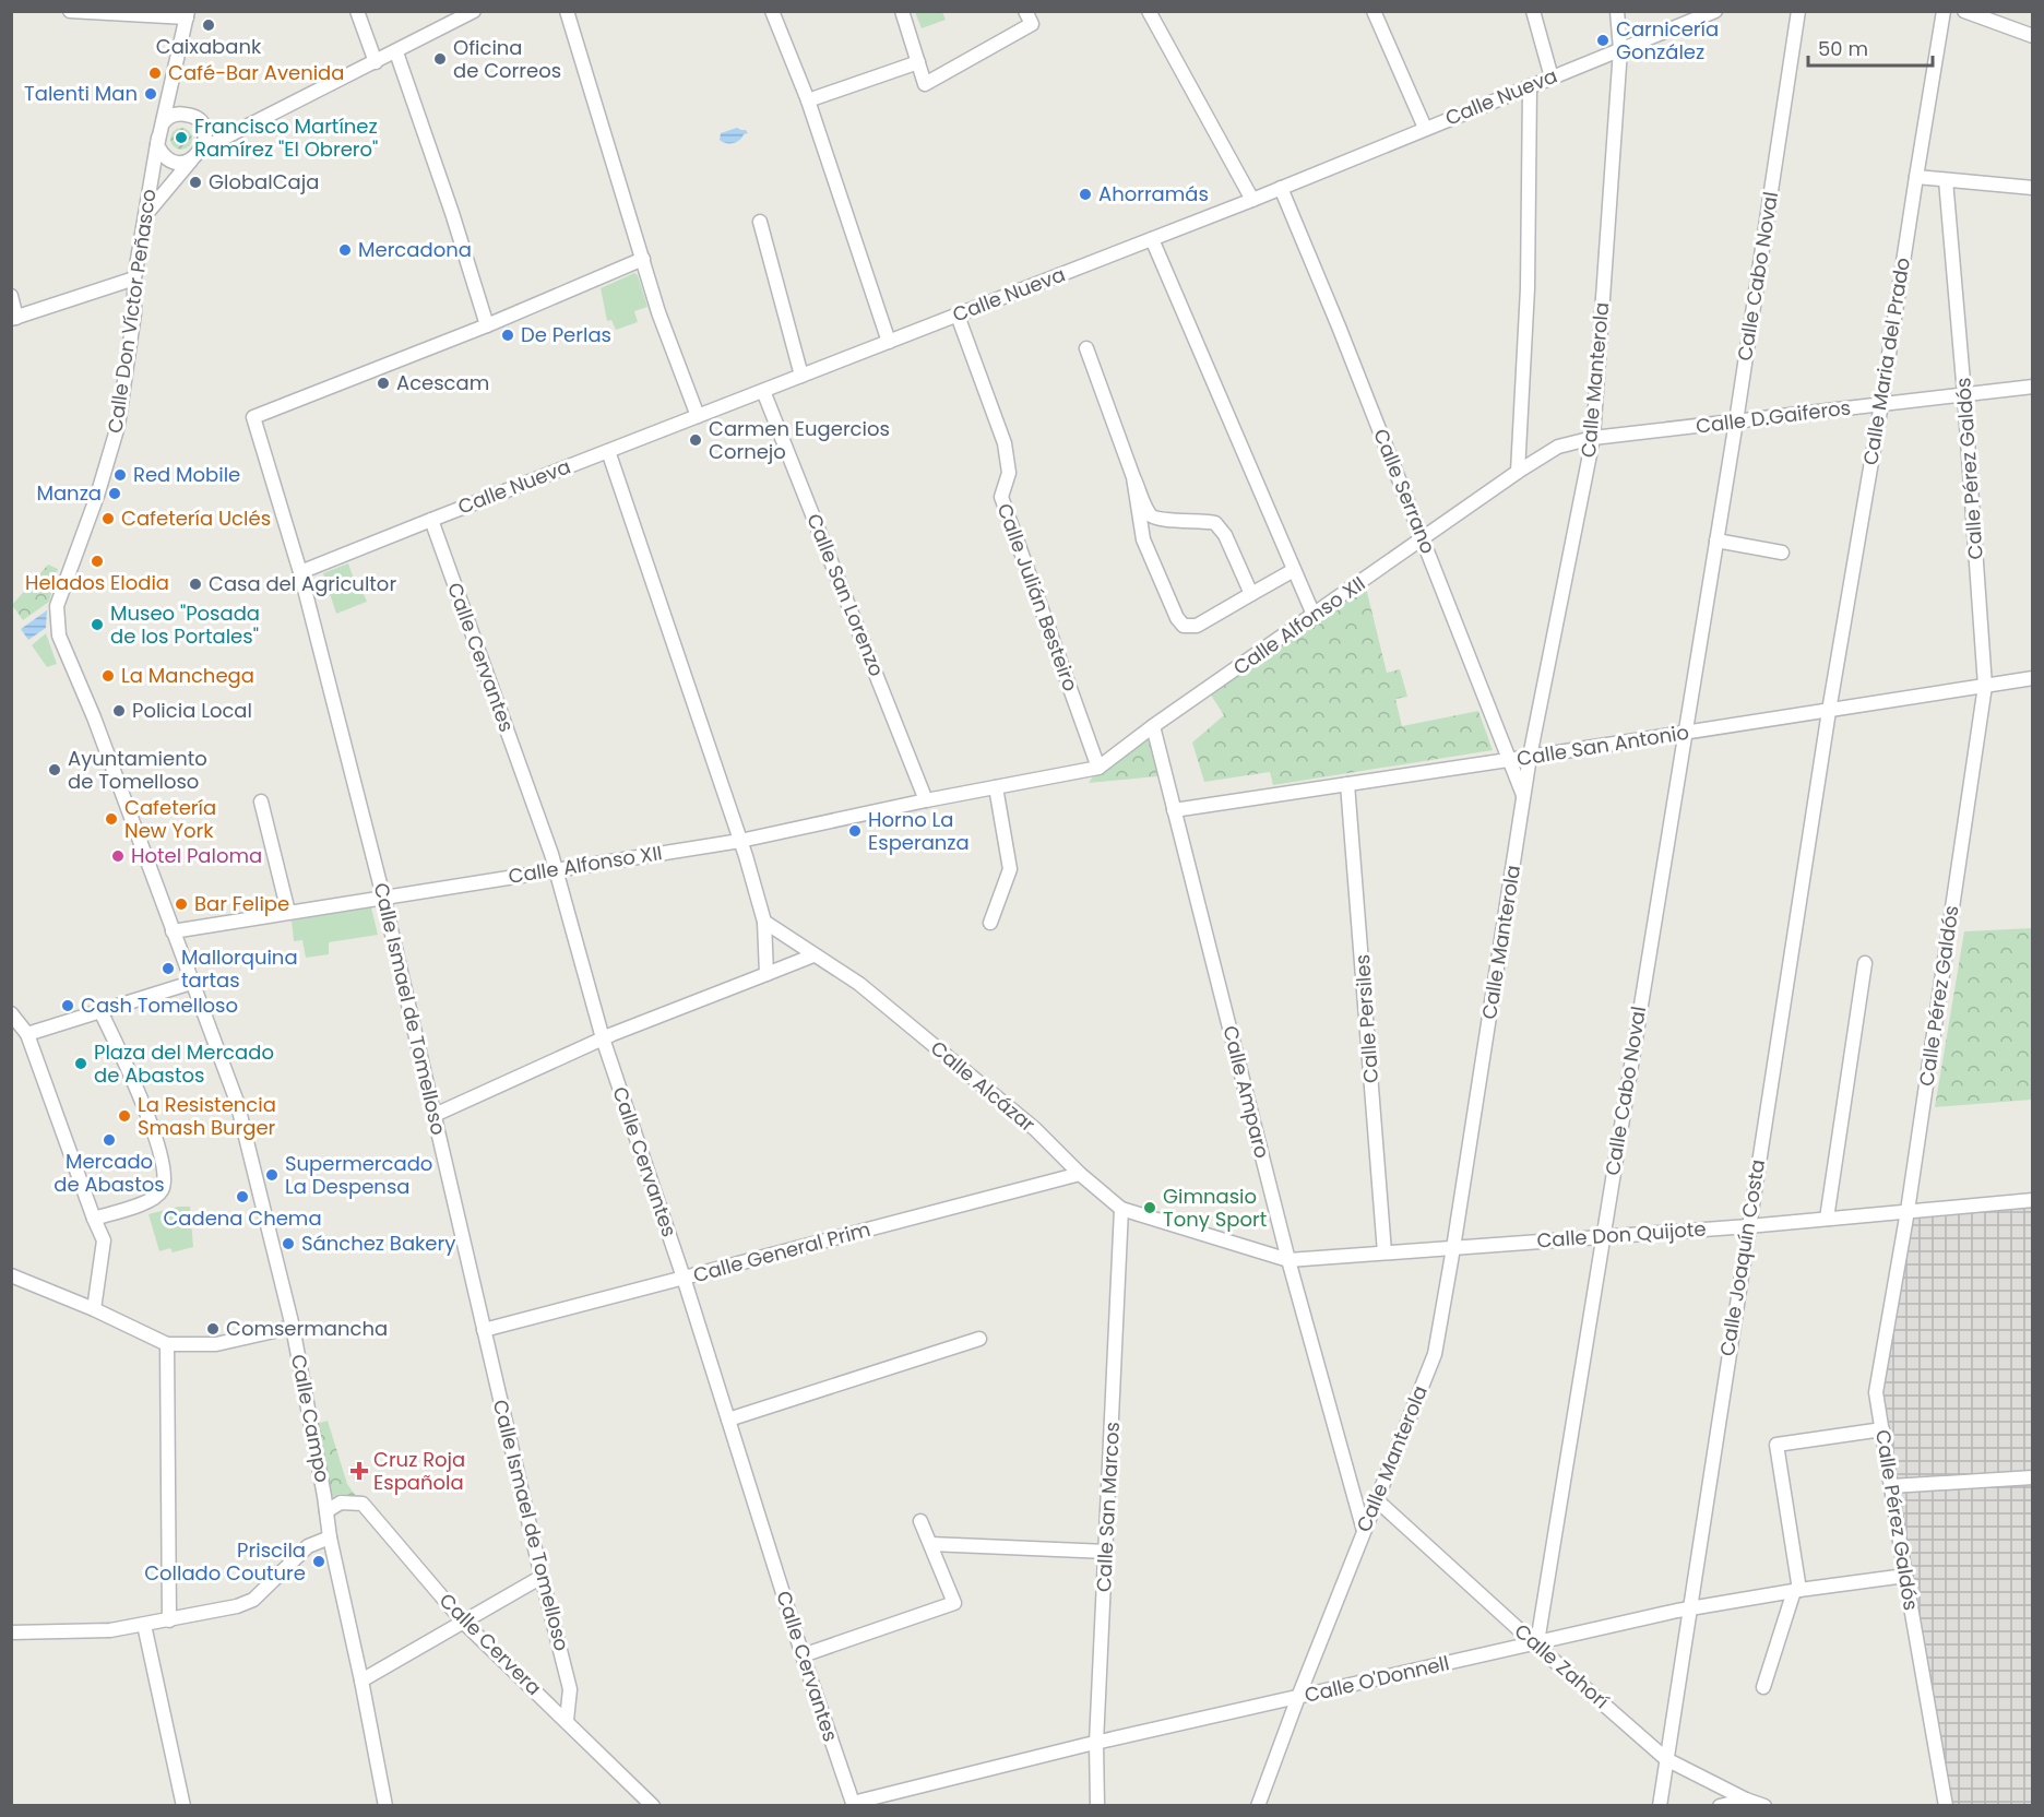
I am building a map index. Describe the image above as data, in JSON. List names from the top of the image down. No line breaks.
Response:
{"streets":{"street":["Calle Nueva","Calle Cabo Noval","Calle Don Víctor Peñasco","Calle Maria del Prado","Calle Manterola","Calle D.Gaiferos","Calle Pérez Galdós","Calle Serrano","Calle San Lorenzo","Calle Julián Besteiro","Calle Alfonso XII","Calle Cervantes","Calle San Antonio","Calle Ismael de Tomelloso","Calle Persiles","Calle Alcázar","Calle Amparo","Calle Don Quijote","Calle General Prim","Calle Joaquín Costa","Calle Campo","Calle San Marcos","Calle Cervera","Calle Zahorí","Calle O'Donnell"]},"crossings":[["Calle Nueva","Calle Manterola"],["Calle Nueva","Calle Serrano"],["Calle Nueva","Calle San Lorenzo"],["Calle Nueva","Calle Julián Besteiro"],["Calle Nueva","Calle Cervantes"],["Calle Nueva","Calle Ismael de Tomelloso"],["Calle Cabo Noval","Calle D.Gaiferos"],["Calle Cabo Noval","Calle San Antonio"],["Calle Cabo Noval","Calle Don Quijote"],["Calle Cabo Noval","Calle Zahorí"],["Calle Cabo Noval","Calle O'Donnell"],["Calle Don Víctor Peñasco","Calle Campo"],["Calle Maria del Prado","Calle D.Gaiferos"],["Calle Maria del Prado","Calle San Antonio"],["Calle Maria del Prado","Calle Joaquín Costa"],["Calle Manterola","Calle D.Gaiferos"],["Calle Manterola","Calle Serrano"],["Calle Manterola","Calle Alfonso XII"],["Calle Manterola","Calle San Antonio"],["Calle Manterola","Calle Amparo"],["Calle Manterola","Calle Don Quijote"],["Calle Manterola","Calle Zahorí"],["Calle Manterola","Calle O'Donnell"],["Calle D.Gaiferos","Calle Pérez Galdós"],["Calle D.Gaiferos","Calle Alfonso XII"],["Calle Pérez Galdós","Calle San Antonio"],["Calle Pérez Galdós","Calle Don Quijote"],["Calle Pérez Galdós","Calle O'Donnell"],["Calle Serrano","Calle Alfonso XII"],["Calle Serrano","Calle San Antonio"],["Calle San Lorenzo","Calle Alfonso XII"],["Calle Julián Besteiro","Calle Alfonso XII"],["Calle Alfonso XII","Calle Cervantes"],["Calle Alfonso XII","Calle Ismael de Tomelloso"],["Calle Alfonso XII","Calle Amparo"],["Calle Alfonso XII","Calle Campo"],["Calle Cervantes","Calle General Prim"],["Calle Cervantes","Calle O'Donnell"],["Calle San Antonio","Calle Persiles"],["Calle San Antonio","Calle Amparo"],["Calle San Antonio","Calle Joaquín Costa"],["Calle Ismael de Tomelloso","Calle General Prim"],["Calle Ismael de Tomelloso","Calle Cervera"],["Calle Persiles","Calle Don Quijote"],["Calle Alcázar","Calle Amparo"],["Calle Alcázar","Calle Don Quijote"],["Calle Alcázar","Calle General Prim"],["Calle Alcázar","Calle San Marcos"],["Calle Amparo","Calle Don Quijote"],["Calle Don Quijote","Calle Joaquín Costa"],["Calle Joaquín Costa","Calle Zahorí"],["Calle Joaquín Costa","Calle O'Donnell"],["Calle Campo","Calle Cervera"],["Calle San Marcos","Calle O'Donnell"],["Calle Zahorí","Calle O'Donnell"]],"places":{"other":["Caixabank","Carnicería González","Oficina de Correos","Café-Bar Avenida","Talenti Man","Francisco Martínez Ramírez \"El Obrero\"","GlobalCaja","Ahorramás","Mercadona","De Perlas","Acescam","Carmen Eugercios Cornejo","Red Mobile","Manza","Cafetería Uclés","Helados Elodia","Casa del Agricultor","Museo \"Posada de los Portales\"","La Manchega","Policia Local","Ayuntamiento de Tomelloso","Cafetería New York","Horno La Esperanza","Hotel Paloma","Bar Felipe","Mallorquina tartas","Cash Tomelloso","Plaza del Mercado de Abastos","La Resistencia Smash Burger","Mercado de Abastos","Supermercado La Despensa","Cadena Chema","Gimnasio Tony Sport","Sánchez Bakery","Comsermancha","Priscila Collado Couture"],"health":["Cruz Roja Española"]},"scale_bar":"50 m"}
